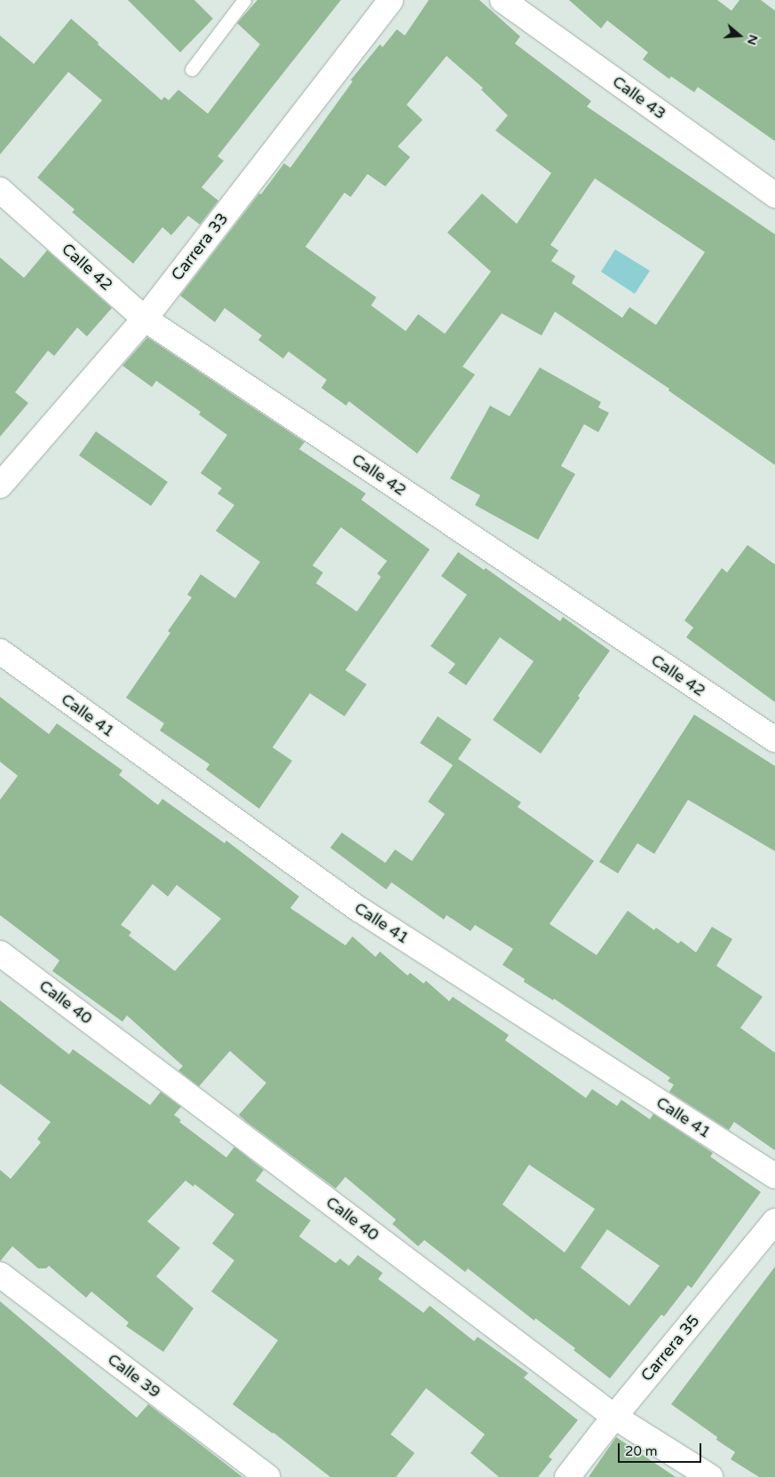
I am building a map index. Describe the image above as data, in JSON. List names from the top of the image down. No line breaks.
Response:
{"streets":{"street":["Calle 43","Carrera 33","Calle 42","Calle 41","Calle 40","Carrera 35","Calle 39"]},"crossings":[["Carrera 33","Calle 42"],["Calle 40","Carrera 35"]],"scale_bar":"20 m","north":"right"}
